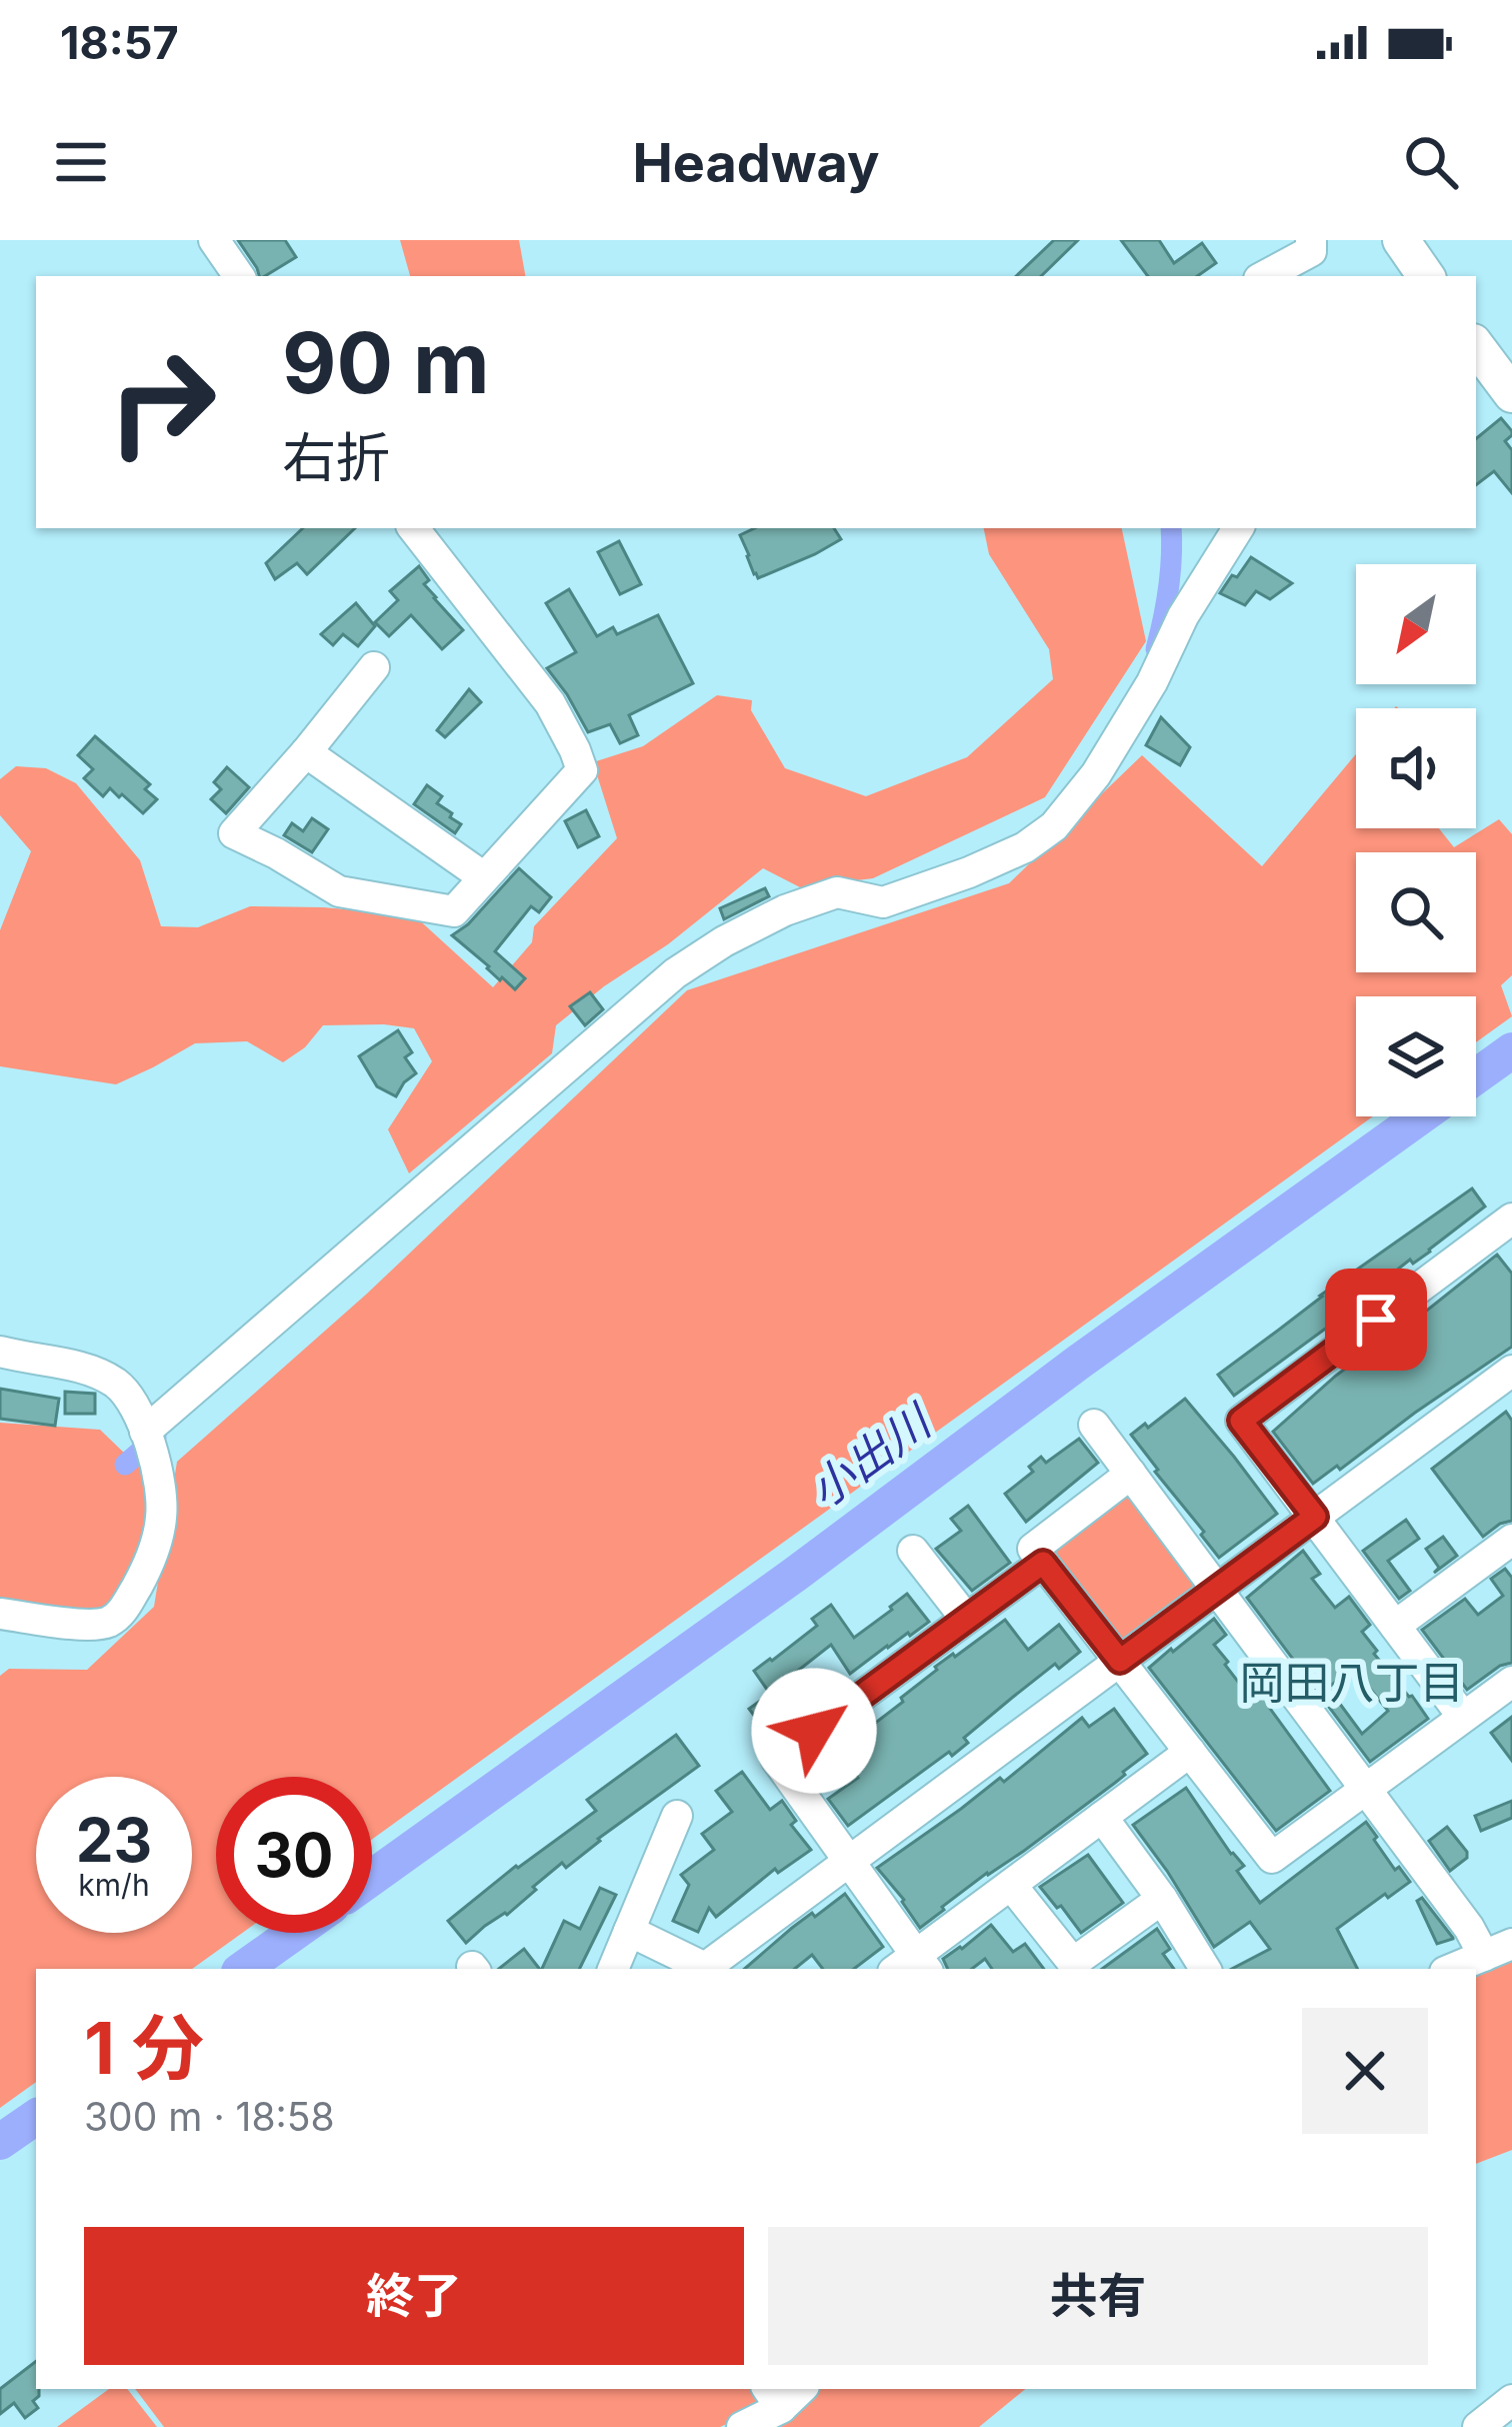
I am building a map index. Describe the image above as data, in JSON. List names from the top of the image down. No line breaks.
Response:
{"districts":["岡田八丁目"],"water":["小出川"],"north":"bottom left","page":{"status":"18:57","header":"Headway","turn":["90 m","右折"],"speed":"23 km/h","limit":"30","heading":["1 分","300 m · 18:58"],"buttons":["終了","共有"]}}
